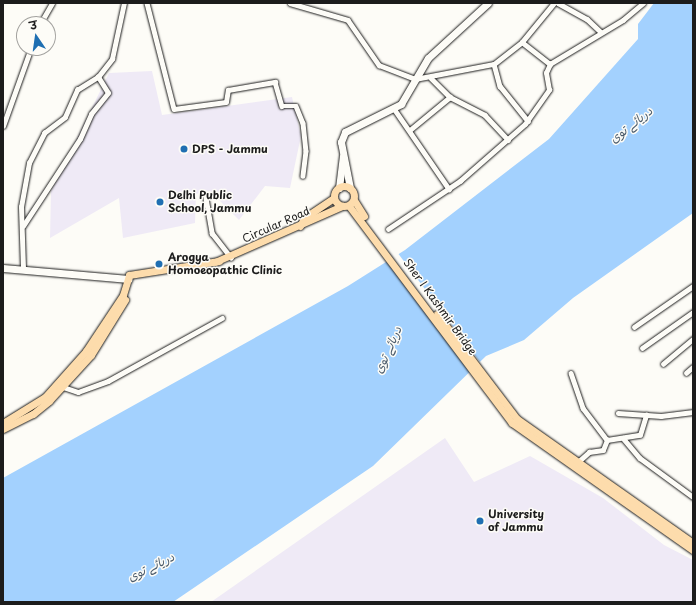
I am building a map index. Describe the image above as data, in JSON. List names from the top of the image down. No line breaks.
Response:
{"streets":{"main road":["Circular Road","Sher I Kashmir Bridge"]},"crossings":[["Circular Road","Sher I Kashmir Bridge"]],"water":["دریائے توی"],"places":["DPS - Jammu","Delhi Public School, Jammu","Arogya Homoeopathic Clinic","University of Jammu"],"north":"top"}
